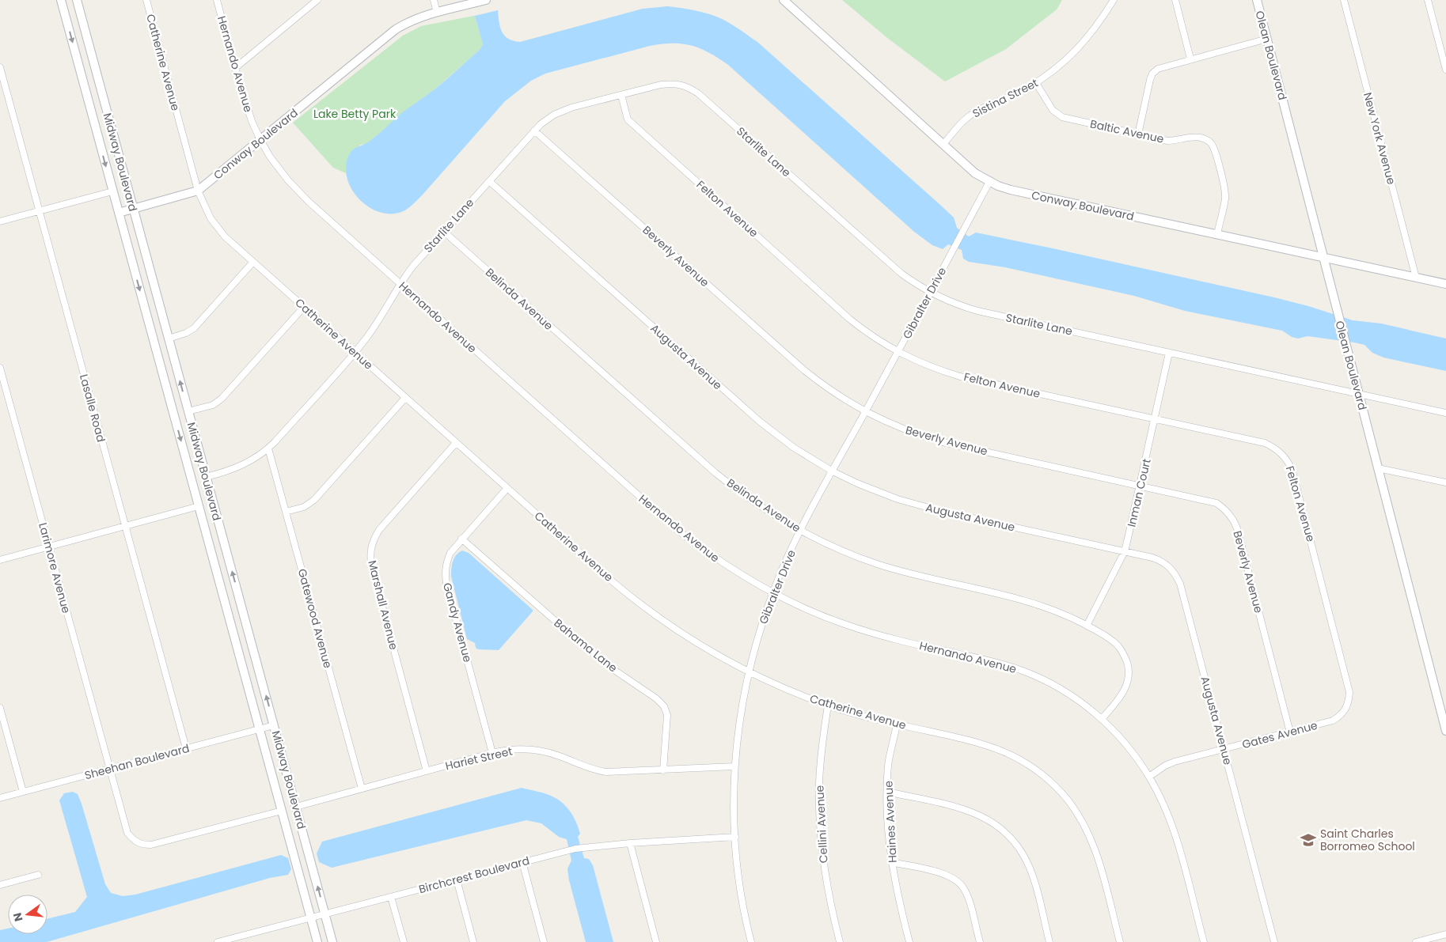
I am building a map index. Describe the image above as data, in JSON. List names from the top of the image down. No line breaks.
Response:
{"streets":{"street":["Olean Boulevard","Catherine Avenue","Hernando Avenue","Sistina Street","Baltic Avenue","New York Avenue","Conway Boulevard","Starlite Lane","Midway Boulevard","Felton Avenue","Beverly Avenue","Belinda Avenue","Gibralter Drive","Augusta Avenue","Lasalle Road","Inman Court","Larimore Avenue","Marshall Avenue","Gatewood Avenue","Gandy Avenue","Bahama Lane","Gates Avenue","Hariet Street","Sheehan Boulevard","Haines Avenue","Cellini Avenue","Birchcrest Boulevard"]},"crossings":[["Olean Boulevard","Conway Boulevard"],["Olean Boulevard","Starlite Lane"],["Catherine Avenue","Conway Boulevard"],["Catherine Avenue","Starlite Lane"],["Catherine Avenue","Gibralter Drive"],["Catherine Avenue","Marshall Avenue"],["Catherine Avenue","Gandy Avenue"],["Catherine Avenue","Haines Avenue"],["Catherine Avenue","Cellini Avenue"],["Hernando Avenue","Conway Boulevard"],["Hernando Avenue","Starlite Lane"],["Hernando Avenue","Belinda Avenue"],["Hernando Avenue","Gibralter Drive"],["Hernando Avenue","Gates Avenue"],["Sistina Street","Baltic Avenue"],["Sistina Street","Conway Boulevard"],["Baltic Avenue","Conway Boulevard"],["New York Avenue","Conway Boulevard"],["Conway Boulevard","Midway Boulevard"],["Conway Boulevard","Gibralter Drive"],["Starlite Lane","Midway Boulevard"],["Starlite Lane","Felton Avenue"],["Starlite Lane","Beverly Avenue"],["Starlite Lane","Belinda Avenue"],["Starlite Lane","Gibralter Drive"],["Starlite Lane","Augusta Avenue"],["Starlite Lane","Inman Court"],["Starlite Lane","Gatewood Avenue"],["Midway Boulevard","Hariet Street"],["Midway Boulevard","Sheehan Boulevard"],["Midway Boulevard","Birchcrest Boulevard"],["Felton Avenue","Gibralter Drive"],["Felton Avenue","Inman Court"],["Felton Avenue","Gates Avenue"],["Beverly Avenue","Gibralter Drive"],["Beverly Avenue","Inman Court"],["Beverly Avenue","Gates Avenue"],["Belinda Avenue","Gibralter Drive"],["Belinda Avenue","Inman Court"],["Gibralter Drive","Augusta Avenue"],["Gibralter Drive","Hariet Street"],["Gibralter Drive","Birchcrest Boulevard"],["Augusta Avenue","Inman Court"],["Augusta Avenue","Gates Avenue"],["Lasalle Road","Sheehan Boulevard"],["Larimore Avenue","Sheehan Boulevard"],["Marshall Avenue","Hariet Street"],["Gatewood Avenue","Hariet Street"],["Gandy Avenue","Bahama Lane"],["Gandy Avenue","Hariet Street"],["Bahama Lane","Hariet Street"]],"parks":["Lake Betty Park"],"places":{"school or university":["Saint Charles Borromeo School"]},"north":"left"}
